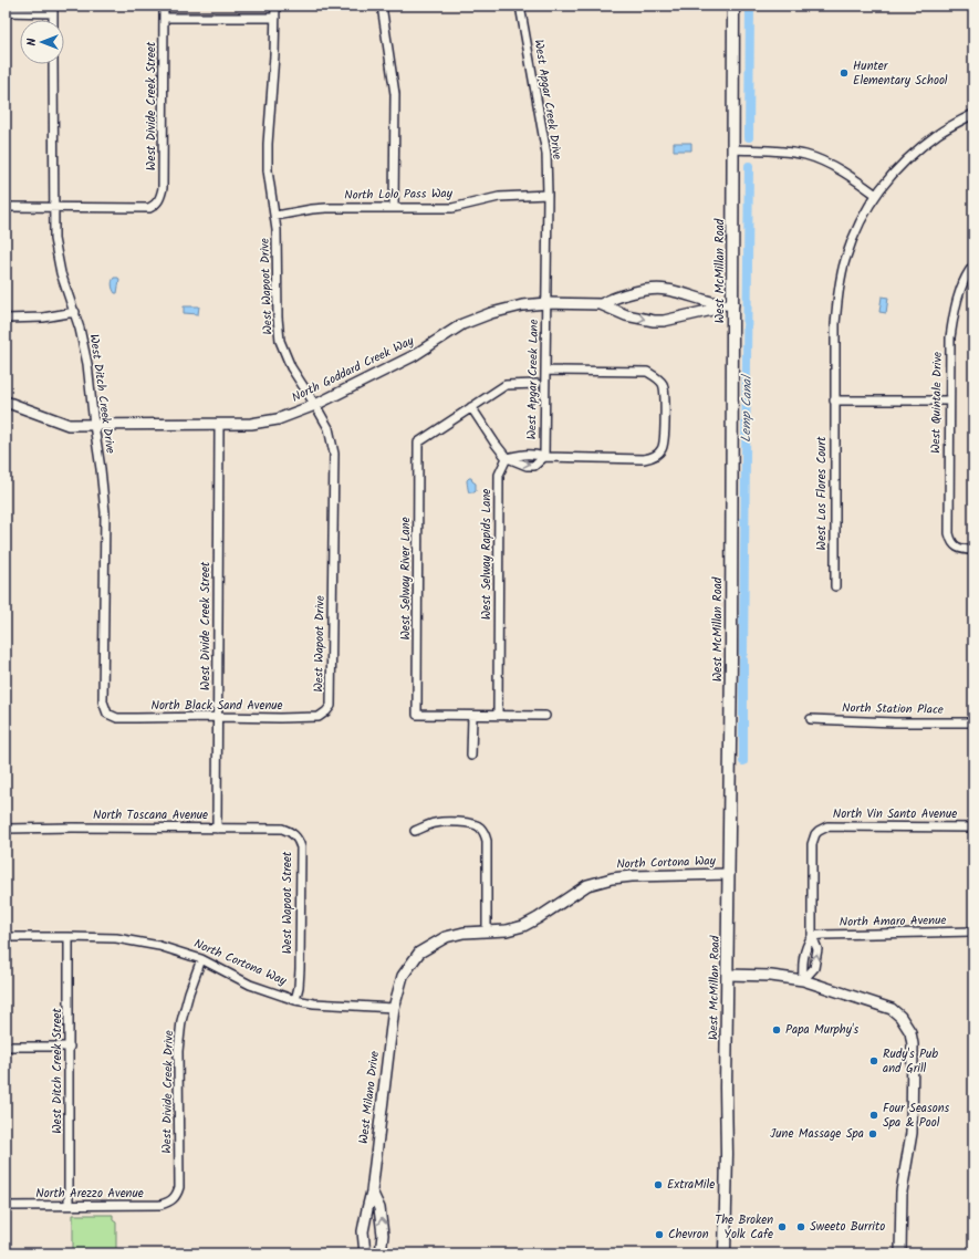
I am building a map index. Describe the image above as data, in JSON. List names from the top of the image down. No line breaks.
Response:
{"streets":{"main road":["West McMillan Road"],"street":["West Apgar Creek Drive","West Divide Creek Street","North Lolo Pass Way","West Wapoot Drive","North Goddard Creek Way","West Apgar Creek Lane","West Ditch Creek Drive","West Quintale Drive","West Los Flores Court","West Selway Rapids Lane","West Selway River Lane","North Black Sand Avenue","North Station Place","North Vin Santo Avenue","North Toscana Avenue","North Cortona Way","West Wapoot Street","North Amaro Avenue","West Ditch Creek Street","West Divide Creek Drive","West Milano Drive","North Arezzo Avenue"]},"crossings":[["West Apgar Creek Drive","North Lolo Pass Way"],["West Apgar Creek Drive","North Goddard Creek Way"],["West Apgar Creek Drive","West Apgar Creek Lane"],["West Divide Creek Street","North Goddard Creek Way"],["West Divide Creek Street","West Ditch Creek Drive"],["West Divide Creek Street","North Black Sand Avenue"],["West Divide Creek Street","North Toscana Avenue"],["North Lolo Pass Way","West Wapoot Drive"],["West McMillan Road","North Goddard Creek Way"],["West McMillan Road","North Cortona Way"],["West Wapoot Drive","North Goddard Creek Way"],["West Wapoot Drive","North Black Sand Avenue"],["North Goddard Creek Way","West Apgar Creek Lane"],["North Goddard Creek Way","West Ditch Creek Drive"],["West Ditch Creek Drive","North Black Sand Avenue"],["North Vin Santo Avenue","North Amaro Avenue"],["North Toscana Avenue","West Wapoot Street"],["North Cortona Way","West Wapoot Street"],["North Cortona Way","West Ditch Creek Street"],["North Cortona Way","West Divide Creek Drive"],["North Cortona Way","West Milano Drive"],["West Ditch Creek Street","North Arezzo Avenue"],["West Divide Creek Drive","North Arezzo Avenue"]],"water":["Lemp Canal"],"places":["Hunter Elementary School","Papa Murphy's","Rudy's Pub and Grill","Four Seasons Spa & Pool","June Massage Spa","ExtraMile","The Broken Yolk Cafe","Sweeto Burrito","Chevron"],"north":"left"}
